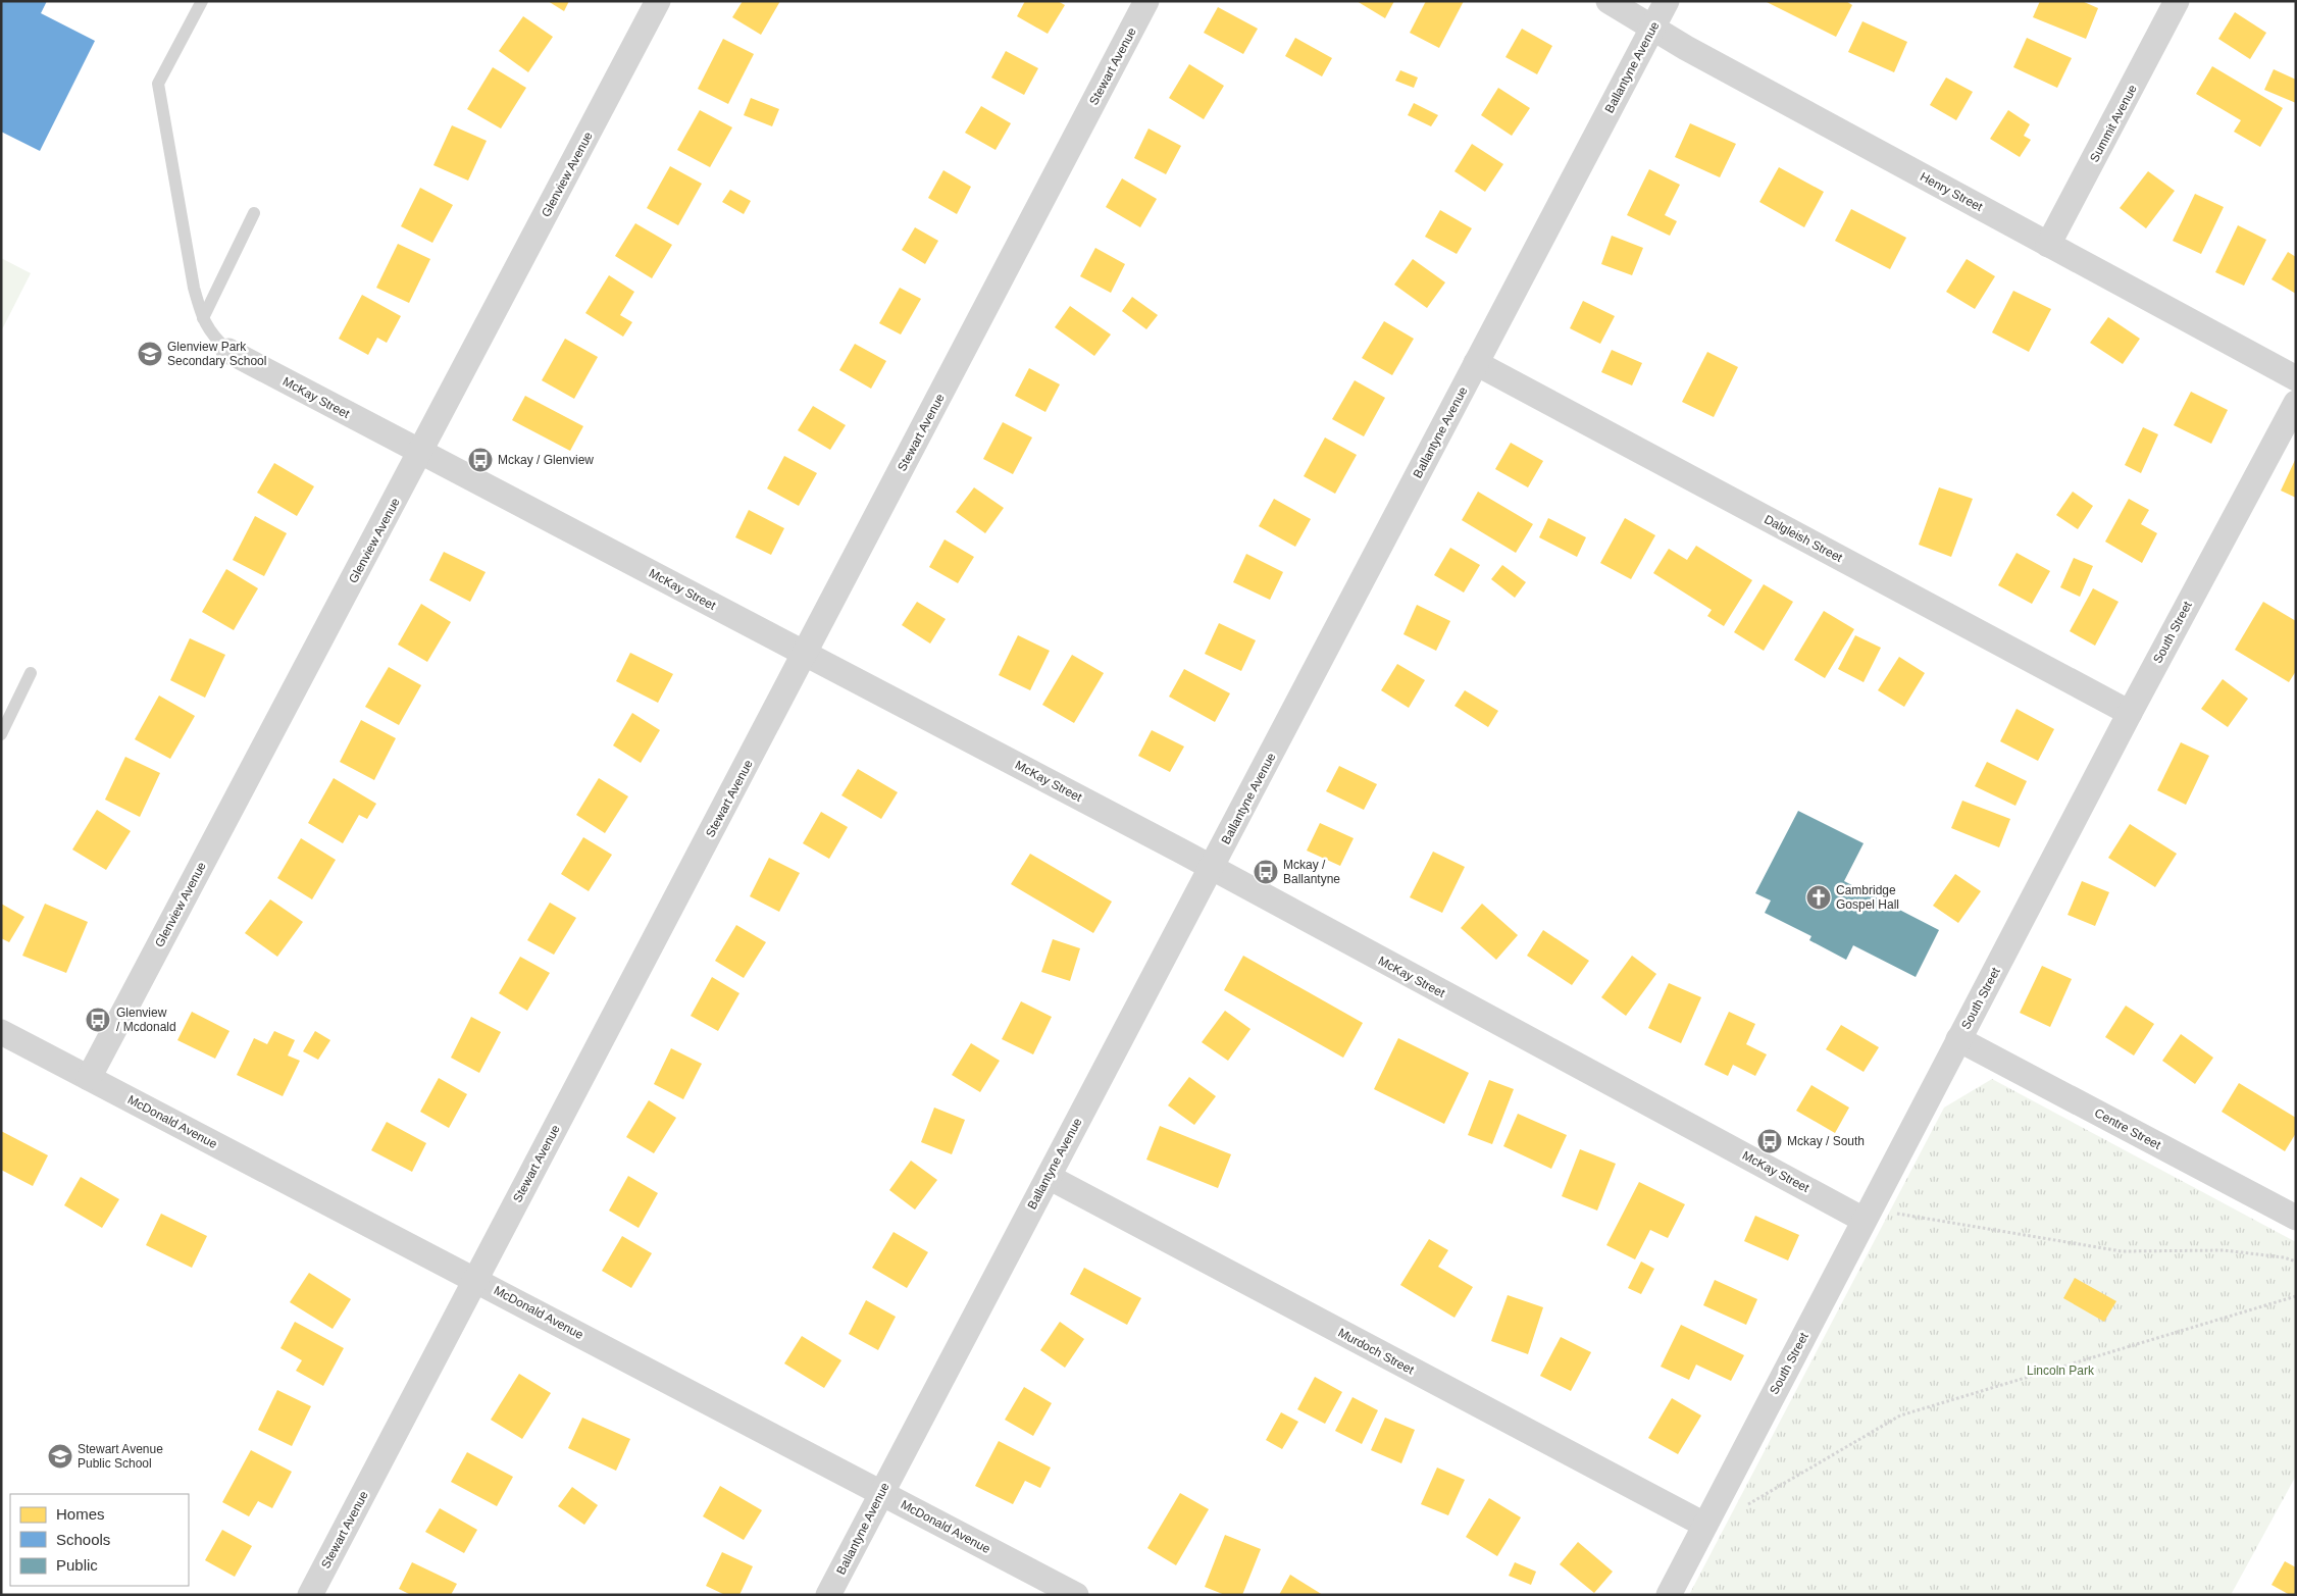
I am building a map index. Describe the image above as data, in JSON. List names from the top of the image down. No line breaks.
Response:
{"streets":{"street":["Stewart Avenue","Ballantyne Avenue","Summit Avenue","Glenview Avenue","Henry Street","McKay Street","Dalgleish Street","South Street","McDonald Avenue","Centre Street","Murdoch Street"]},"crossings":[["Stewart Avenue","McKay Street"],["Stewart Avenue","McDonald Avenue"],["Ballantyne Avenue","Henry Street"],["Ballantyne Avenue","McKay Street"],["Ballantyne Avenue","Dalgleish Street"],["Ballantyne Avenue","McDonald Avenue"],["Ballantyne Avenue","Murdoch Street"],["Summit Avenue","Henry Street"],["Glenview Avenue","McKay Street"],["Glenview Avenue","McDonald Avenue"],["McKay Street","South Street"],["Dalgleish Street","South Street"],["South Street","Centre Street"],["South Street","Murdoch Street"]],"parks":["Lincoln Park"],"places":{"school or university":["Glenview Park Secondary School","Stewart Avenue Public School"],"bus stop":["Mckay / Glenview","Mckay / Ballantyne","Glenview / Mcdonald","Mckay / South"],"church":["Cambridge Gospel Hall"]},"legend":["Homes","Schools","Public"]}
